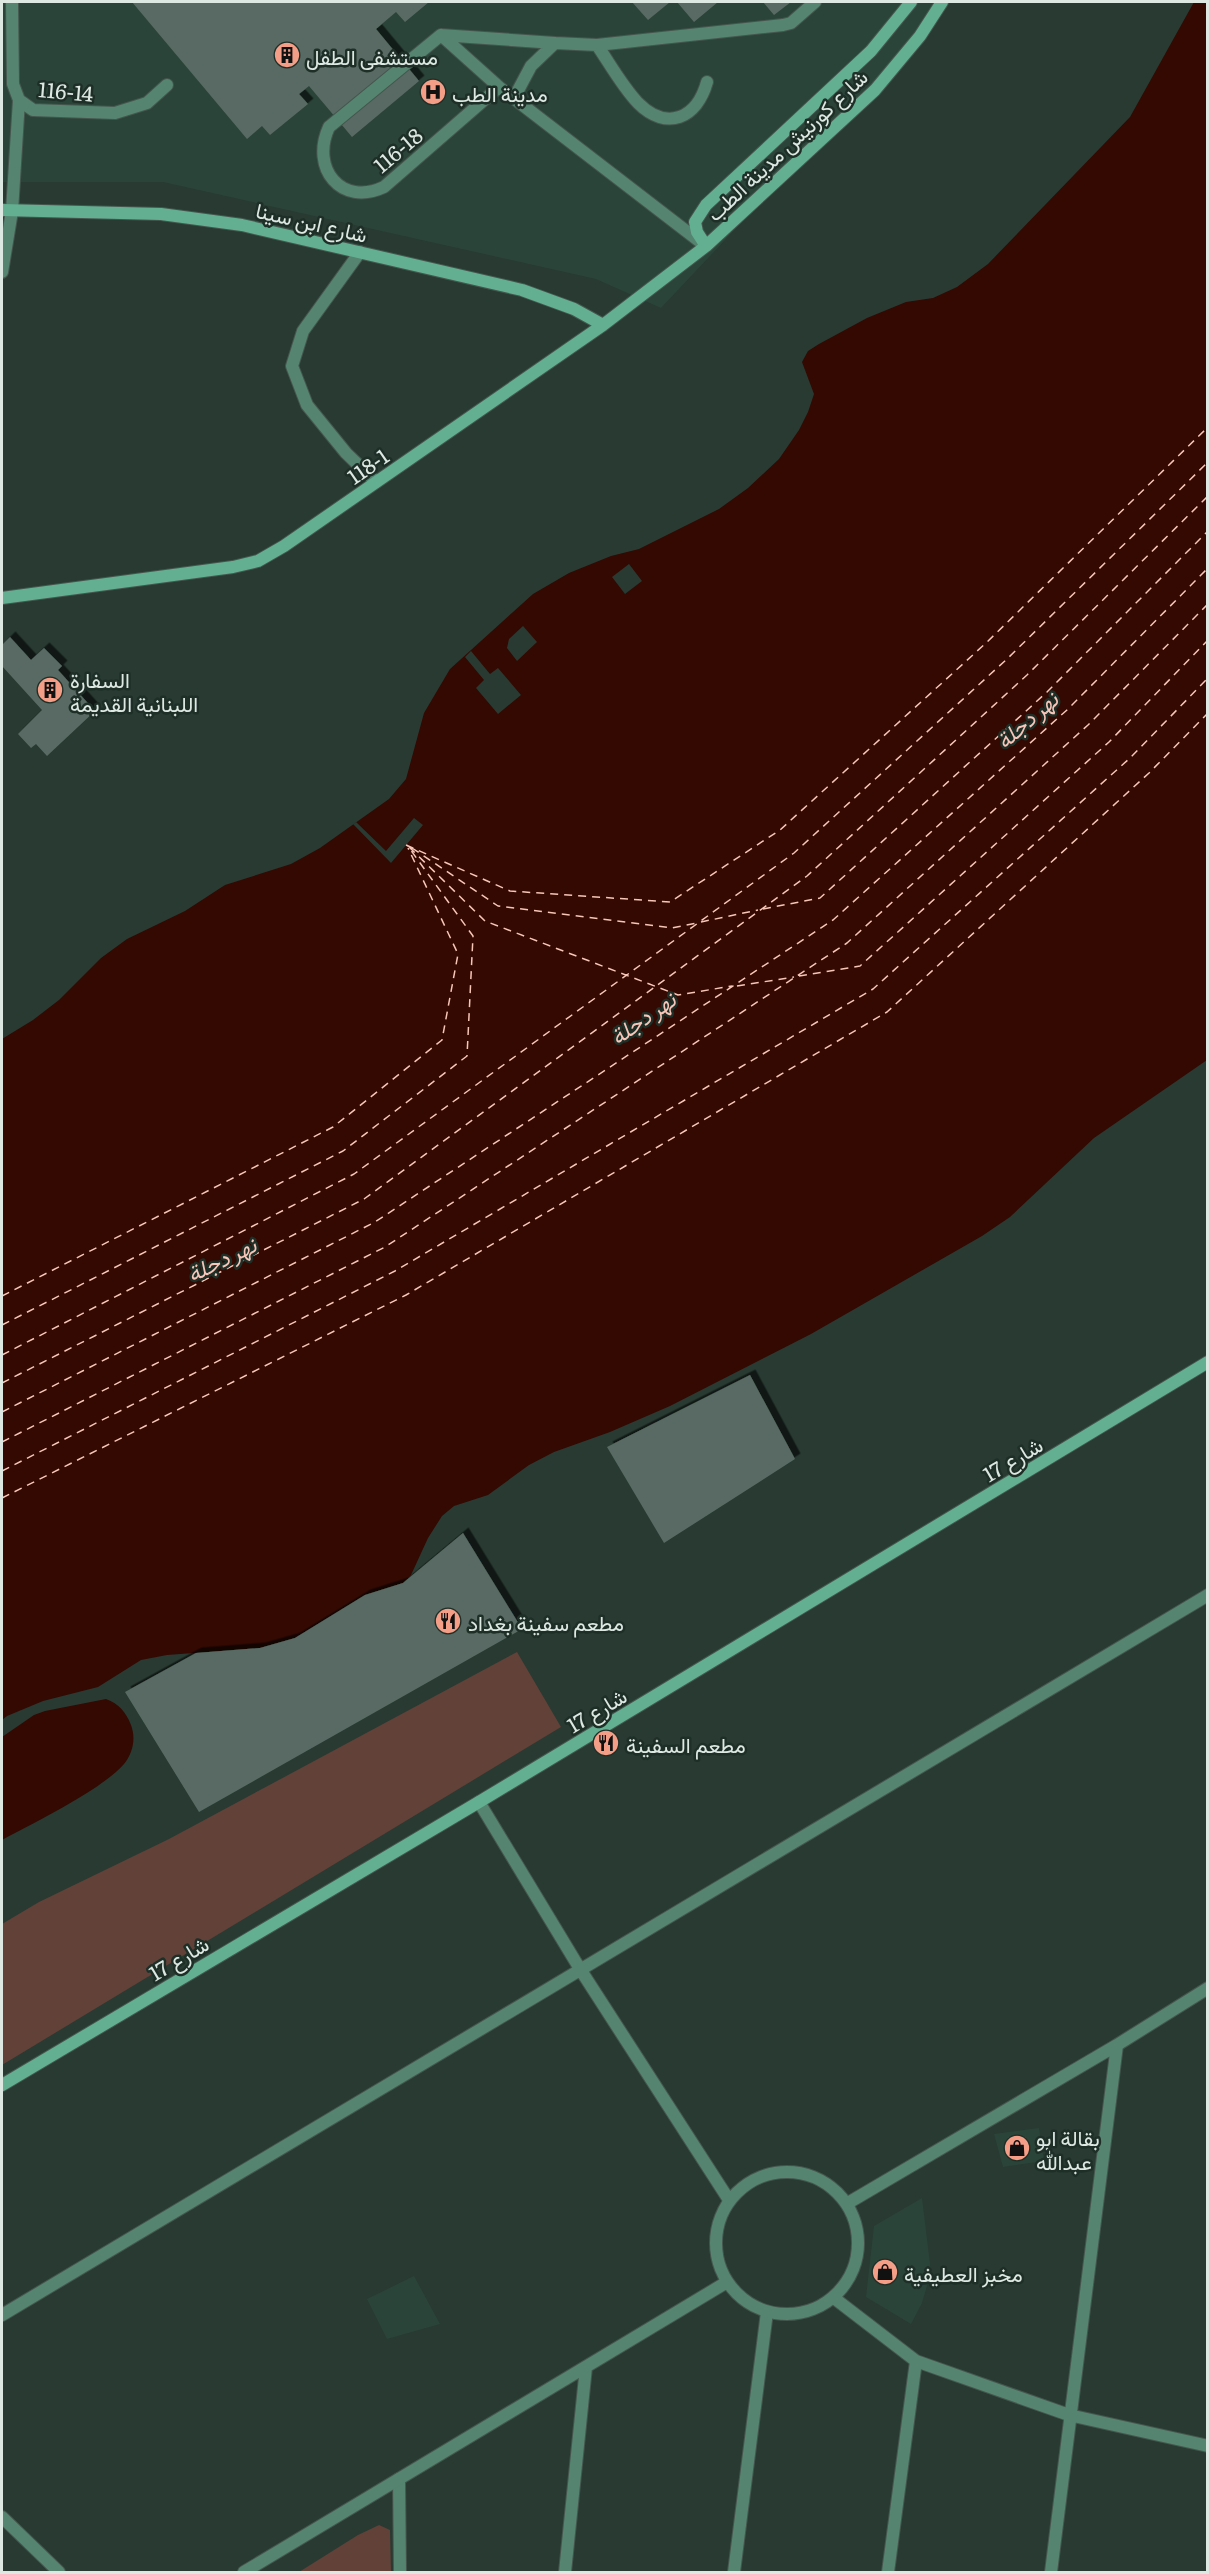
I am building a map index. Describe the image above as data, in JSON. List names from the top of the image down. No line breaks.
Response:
{"streets":{"street":["116-14","شارع كورنيش مدينة الطب","116-18","شارع ابن سينا","118-1","شارع 17"]},"crossings":[["شارع كورنيش مدينة الطب","118-1"],["شارع ابن سينا","118-1"]],"water":["نهر دجلة"],"places":{"building":["مستشفى الطفل","السفارة اللبنانية القديمة"],"hospital":["مدينة الطب"],"restaurant":["مطعم سفينة بغداد","مطعم السفينة"],"shop":["بقالة ابو عبدالله","مخبز العطيفية"]}}
